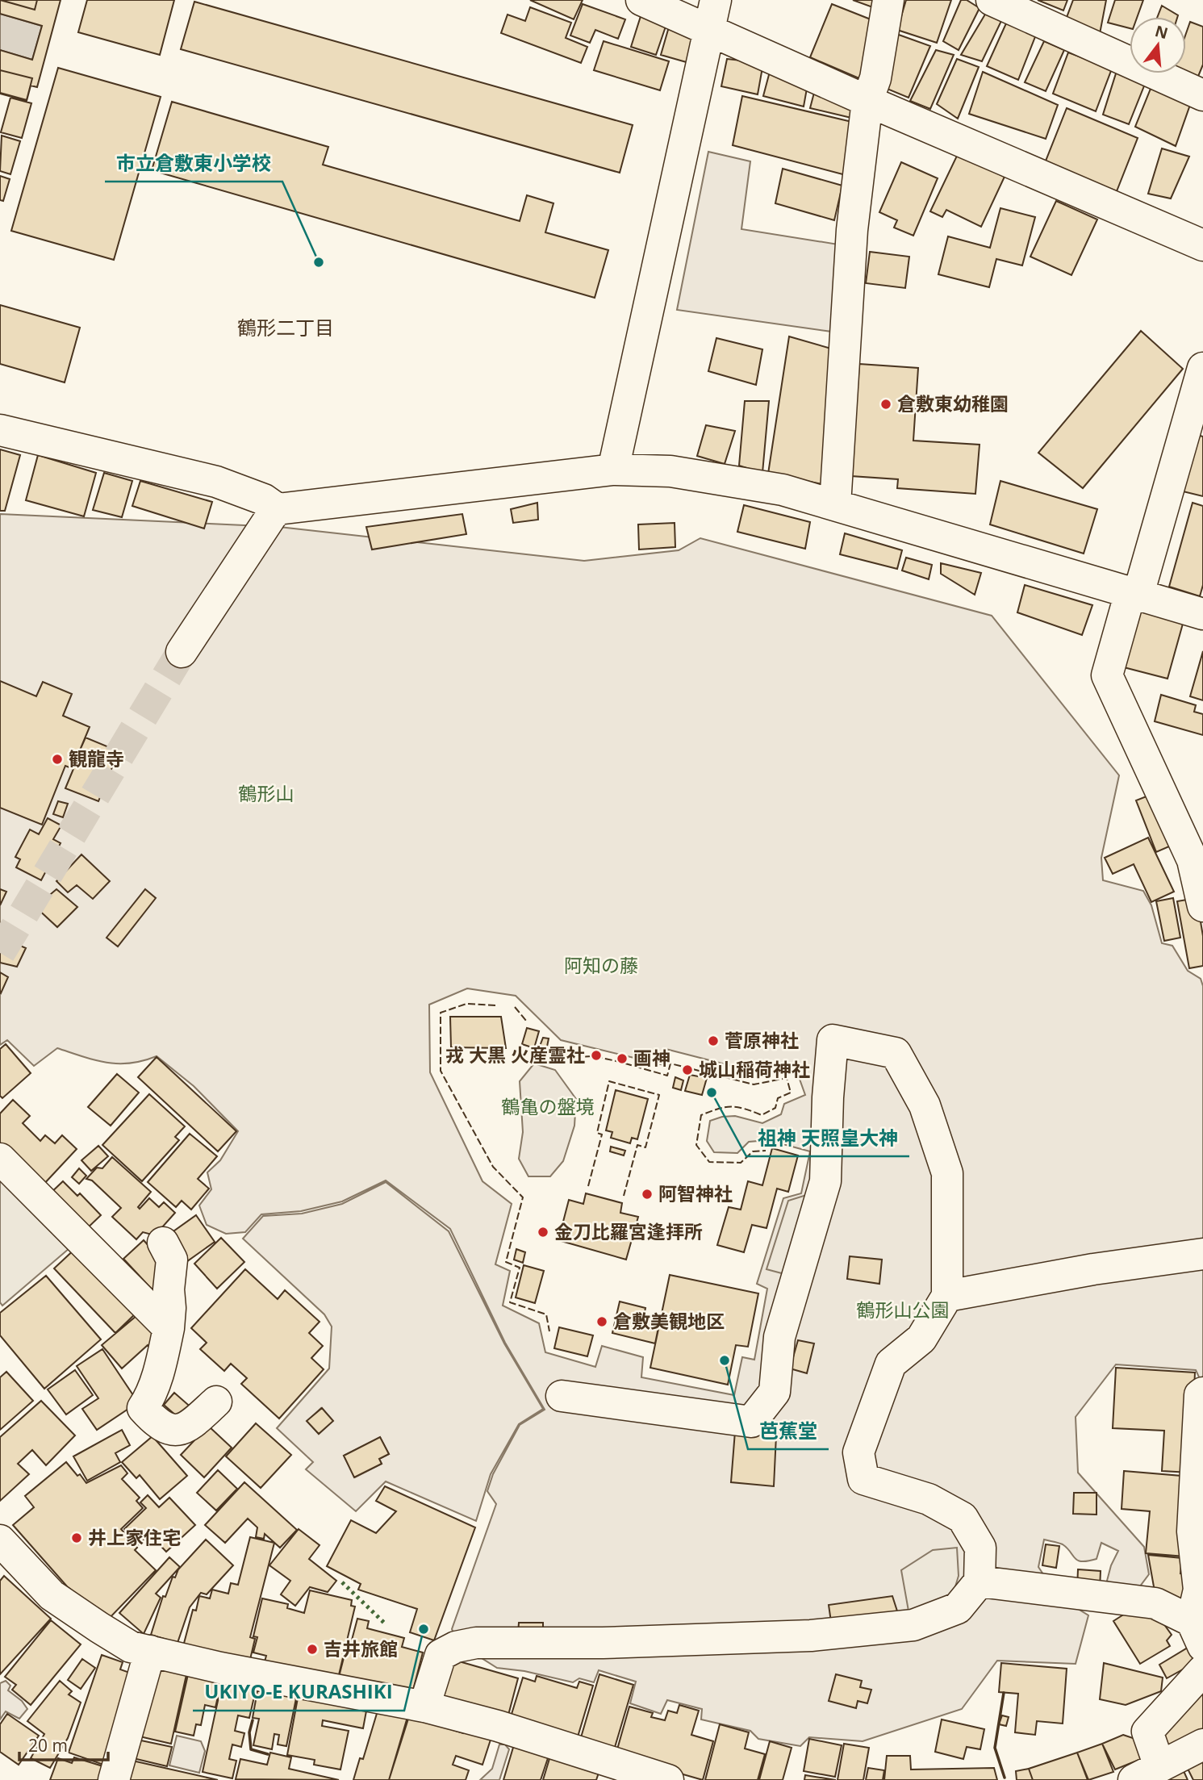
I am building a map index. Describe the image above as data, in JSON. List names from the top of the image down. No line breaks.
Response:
{"districts":["鶴形二丁目"],"parks":["鶴形山","阿知の藤","鶴亀の盤境","鶴形山公園"],"places":["市立倉敷東小学校","倉敷東幼稚園","観龍寺","菅原神社","戎 大黒 火産霊社","画神","城山稲荷神社","祖神 天照皇大神","阿智神社","金刀比羅宮逢拝所","倉敷美観地区","芭蕉堂","井上家住宅","UKIYO-E KURASHIKI","吉井旅館"],"scale_bar":"20 m","north":"top"}
